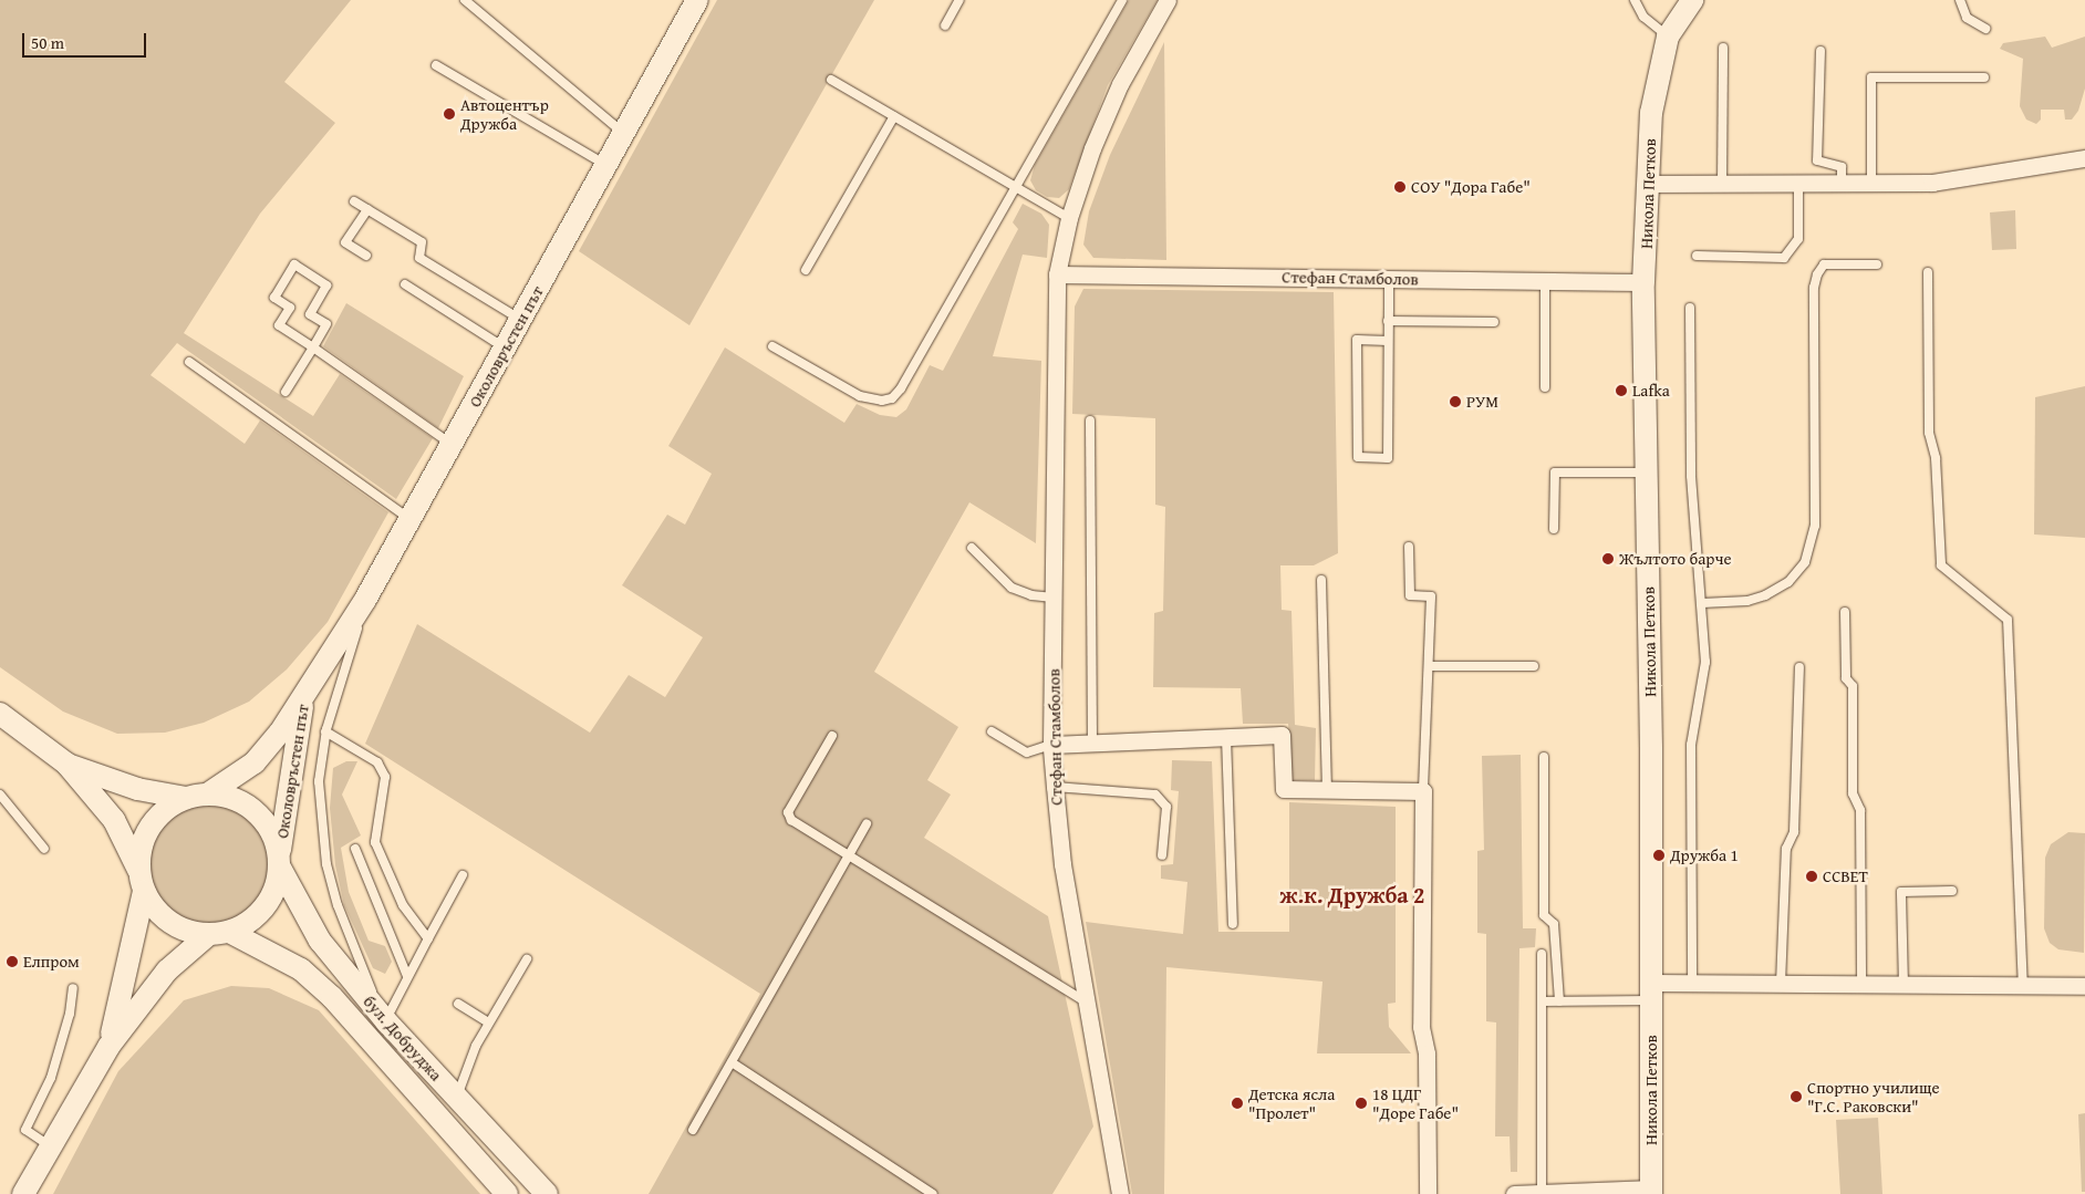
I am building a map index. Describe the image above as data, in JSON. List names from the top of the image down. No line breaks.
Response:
{"streets":{"main road":["Никола Петков","Околовръстен път","бул. Добруджа"],"street":["Стефан Стамболов"]},"crossings":[["Никола Петков","Стефан Стамболов"],["Околовръстен път","бул. Добруджа"]],"districts":["ж.к. Дружба 2"],"places":["Автоцентър Дружба","СОУ \"Дора Габе\"","Lafka","РУМ","Жълтото барче","Дружба 1","ССВЕТ","Елпром","Спортно училище \"Г.С. Раковски\"","Детска ясла \"Пролет\"","18 ЦДГ \"Доре Габе\""],"scale_bar":"50 m"}
